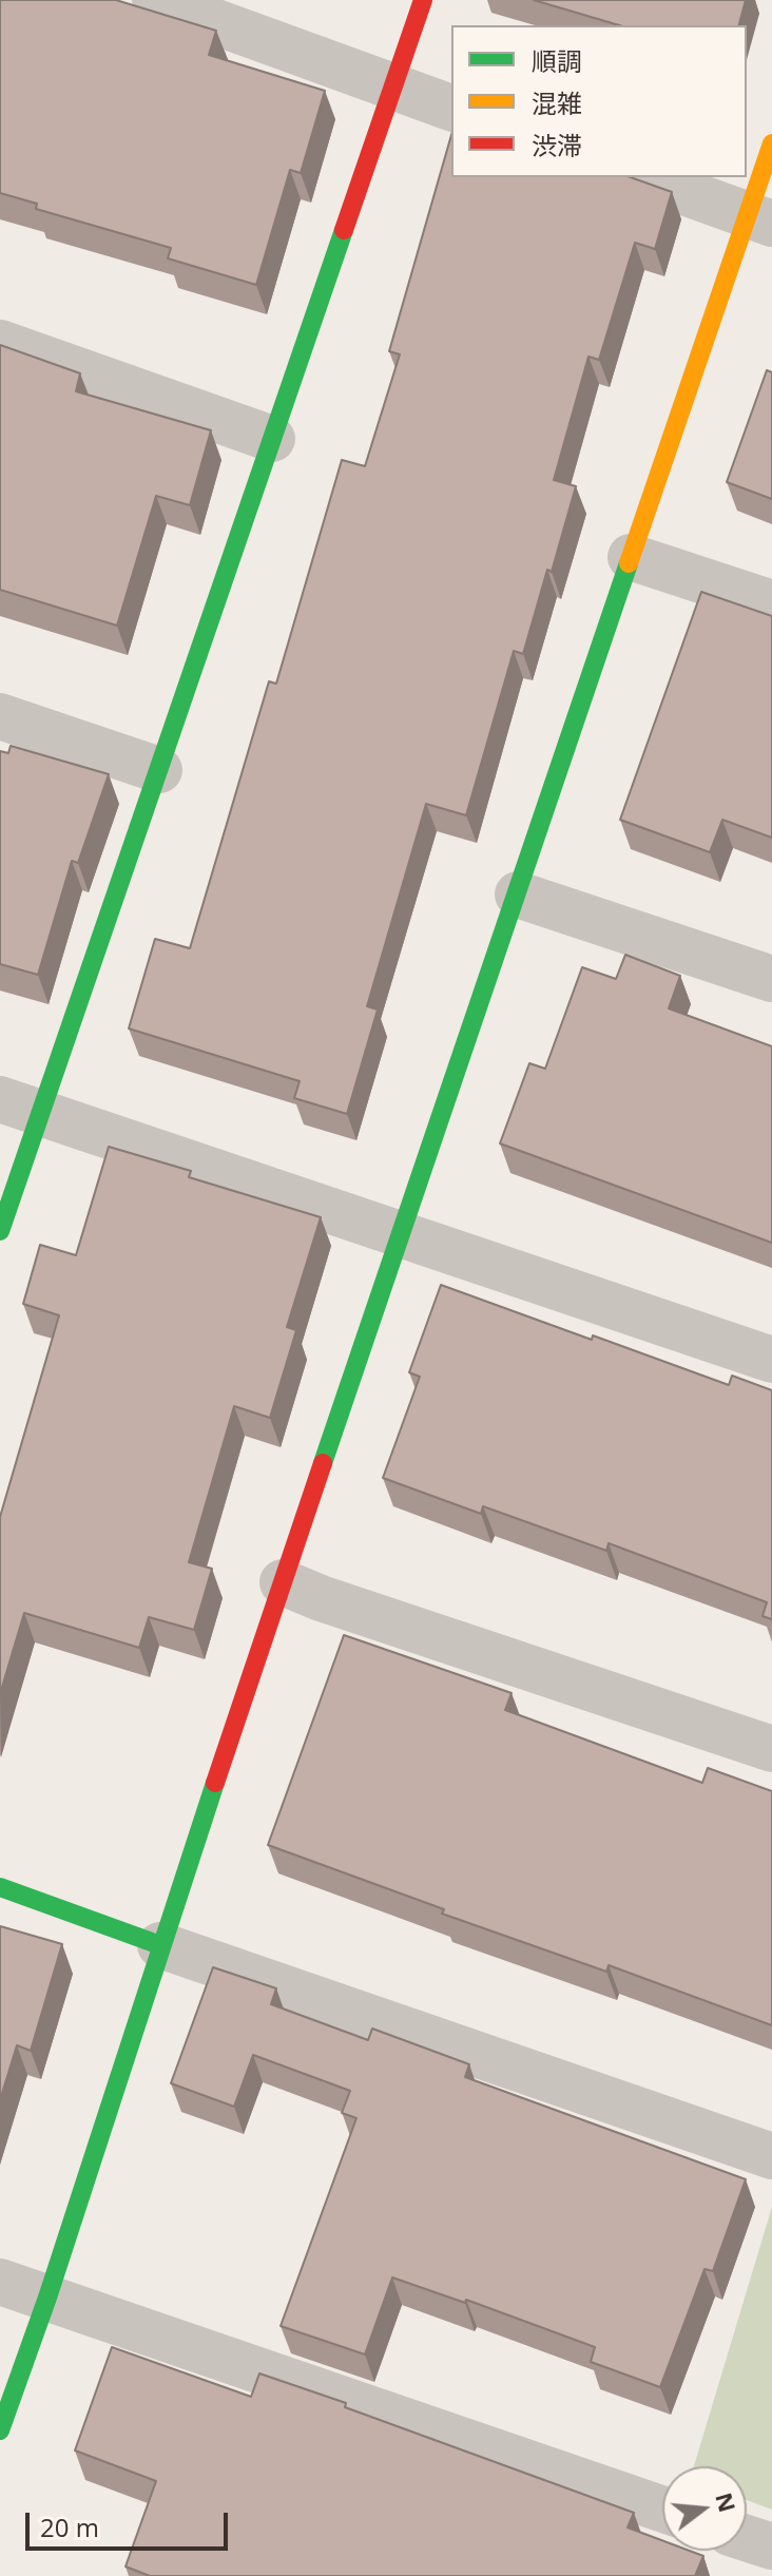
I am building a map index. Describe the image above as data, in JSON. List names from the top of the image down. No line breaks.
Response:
{"legend":["順調","混雑","渋滞"],"scale_bar":"20 m","north":"right"}
